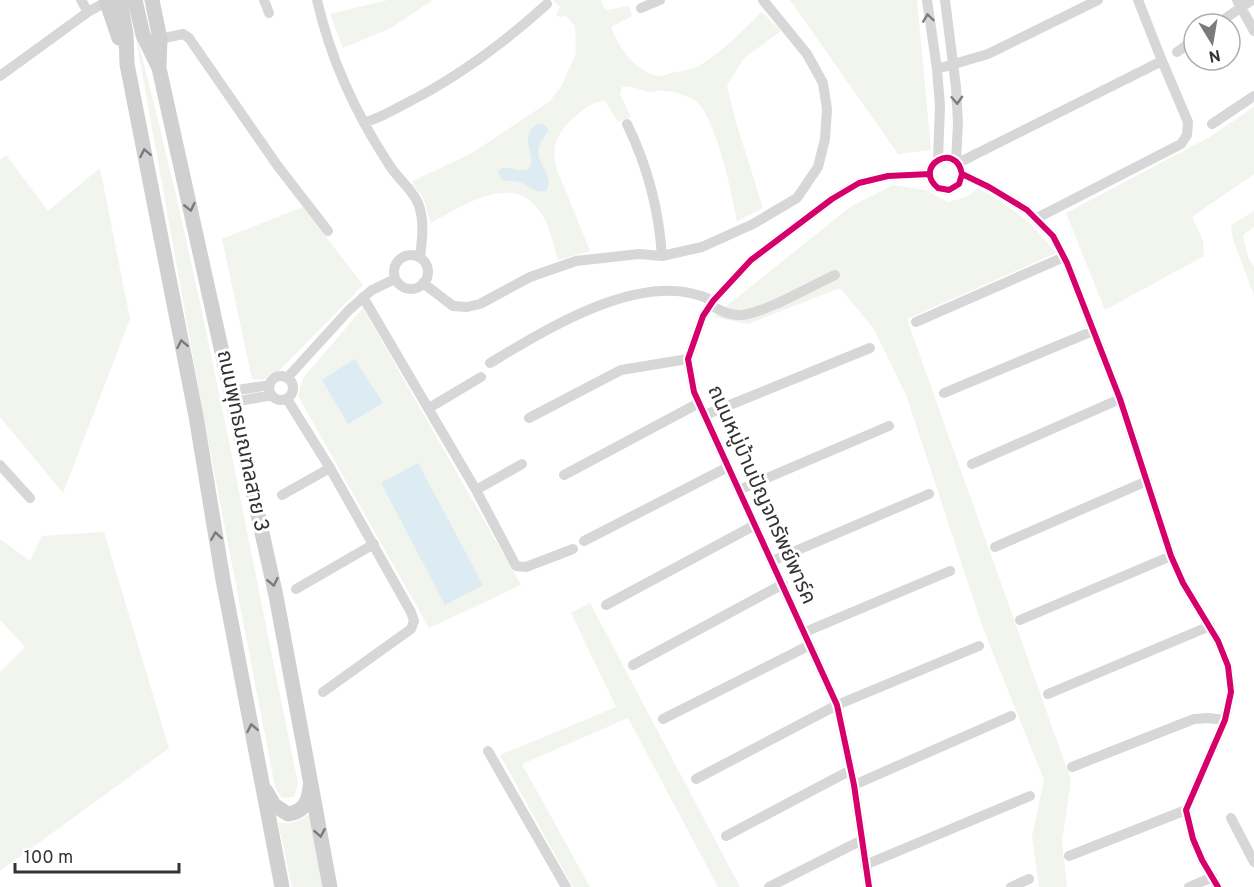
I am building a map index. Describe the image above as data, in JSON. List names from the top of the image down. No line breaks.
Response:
{"streets":{"main road":["ถนนพุทธมณฑลสาย 3"],"street":["ถนนหมู่บ้านปัญจทรัพย์พาร์ค"]},"scale_bar":"100 m","north":"bottom"}
